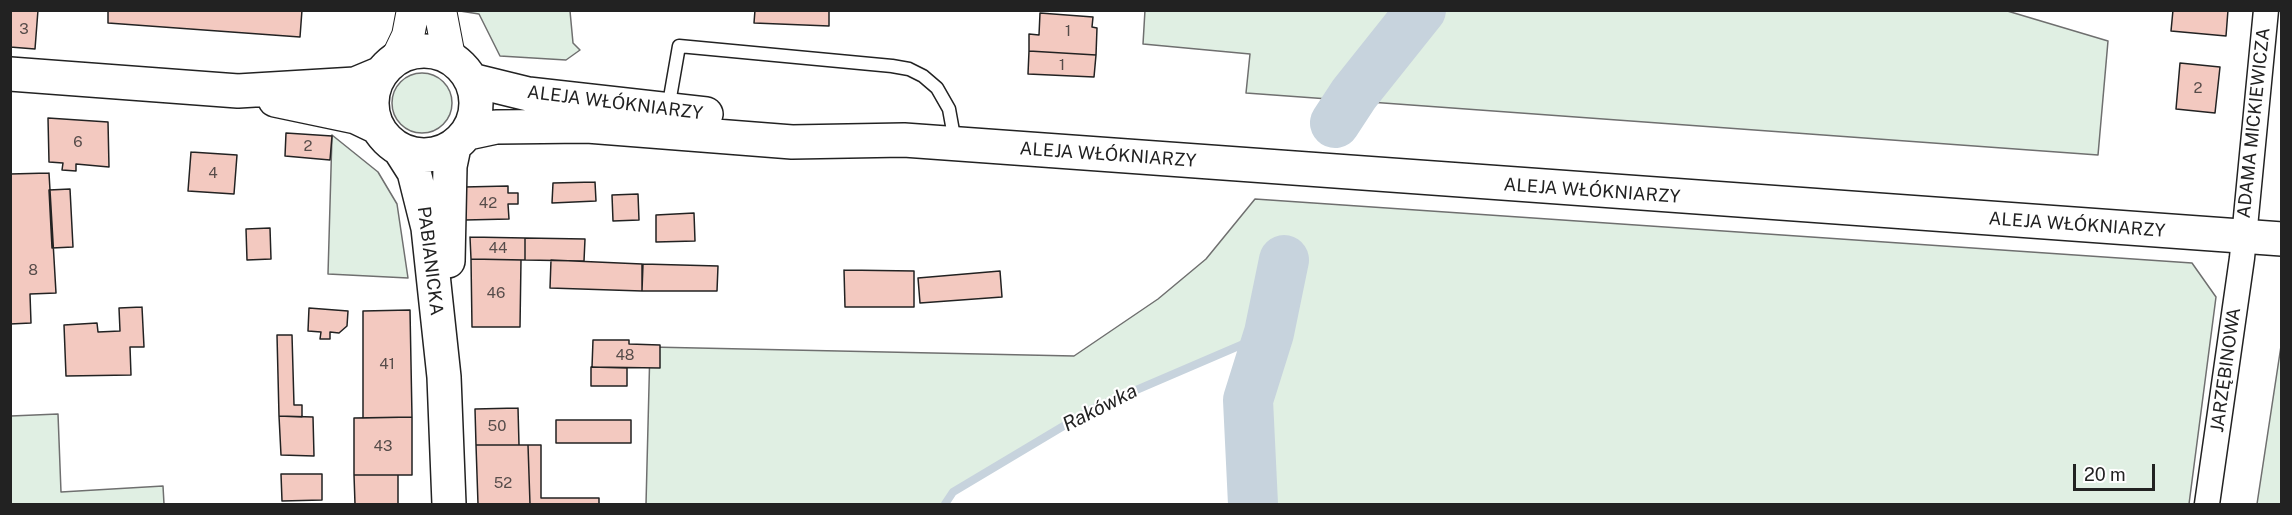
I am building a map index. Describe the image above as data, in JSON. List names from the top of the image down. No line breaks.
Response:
{"streets":{"main road":["ALEJA WŁÓKNIARZY","PABIANICKA"],"street":["ADAMA MICKIEWICZA","JARZĘBINOWA"]},"crossings":[["ALEJA WŁÓKNIARZY","ADAMA MICKIEWICZA"],["ALEJA WŁÓKNIARZY","PABIANICKA"],["ALEJA WŁÓKNIARZY","JARZĘBINOWA"],["ADAMA MICKIEWICZA","JARZĘBINOWA"]],"water":["Rakówka"],"house_numbers":["3","1","1","2","6","2","4","42","44","8","46","48","41","50","43","52"],"scale_bar":"20 m"}
